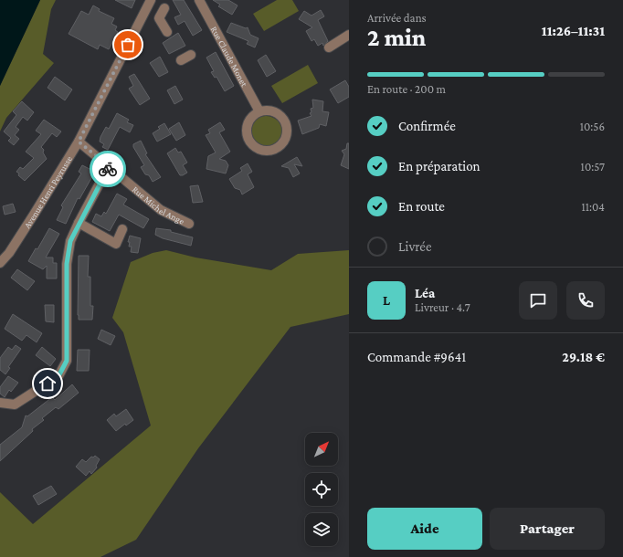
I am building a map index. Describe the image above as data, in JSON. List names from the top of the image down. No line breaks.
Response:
{"streets":{"street":["Rue Claude Monet","Avenue Henri Peyrusse","Rue Michel Ange"]},"crossings":[["Avenue Henri Peyrusse","Rue Michel Ange"]],"north":"top right","page":{"heading":["2 min","Arrivée dans","11:26–11:31"],"panel":["Léa","Livreur · 4.7","Commande #9641","29.18 €"],"bar":"En route · 200 m","list":[["Confirmée","10:56"],["En préparation","10:57"],["En route","11:04"],"Livrée"],"round":"L","buttons":["Aide","Partager"]}}
